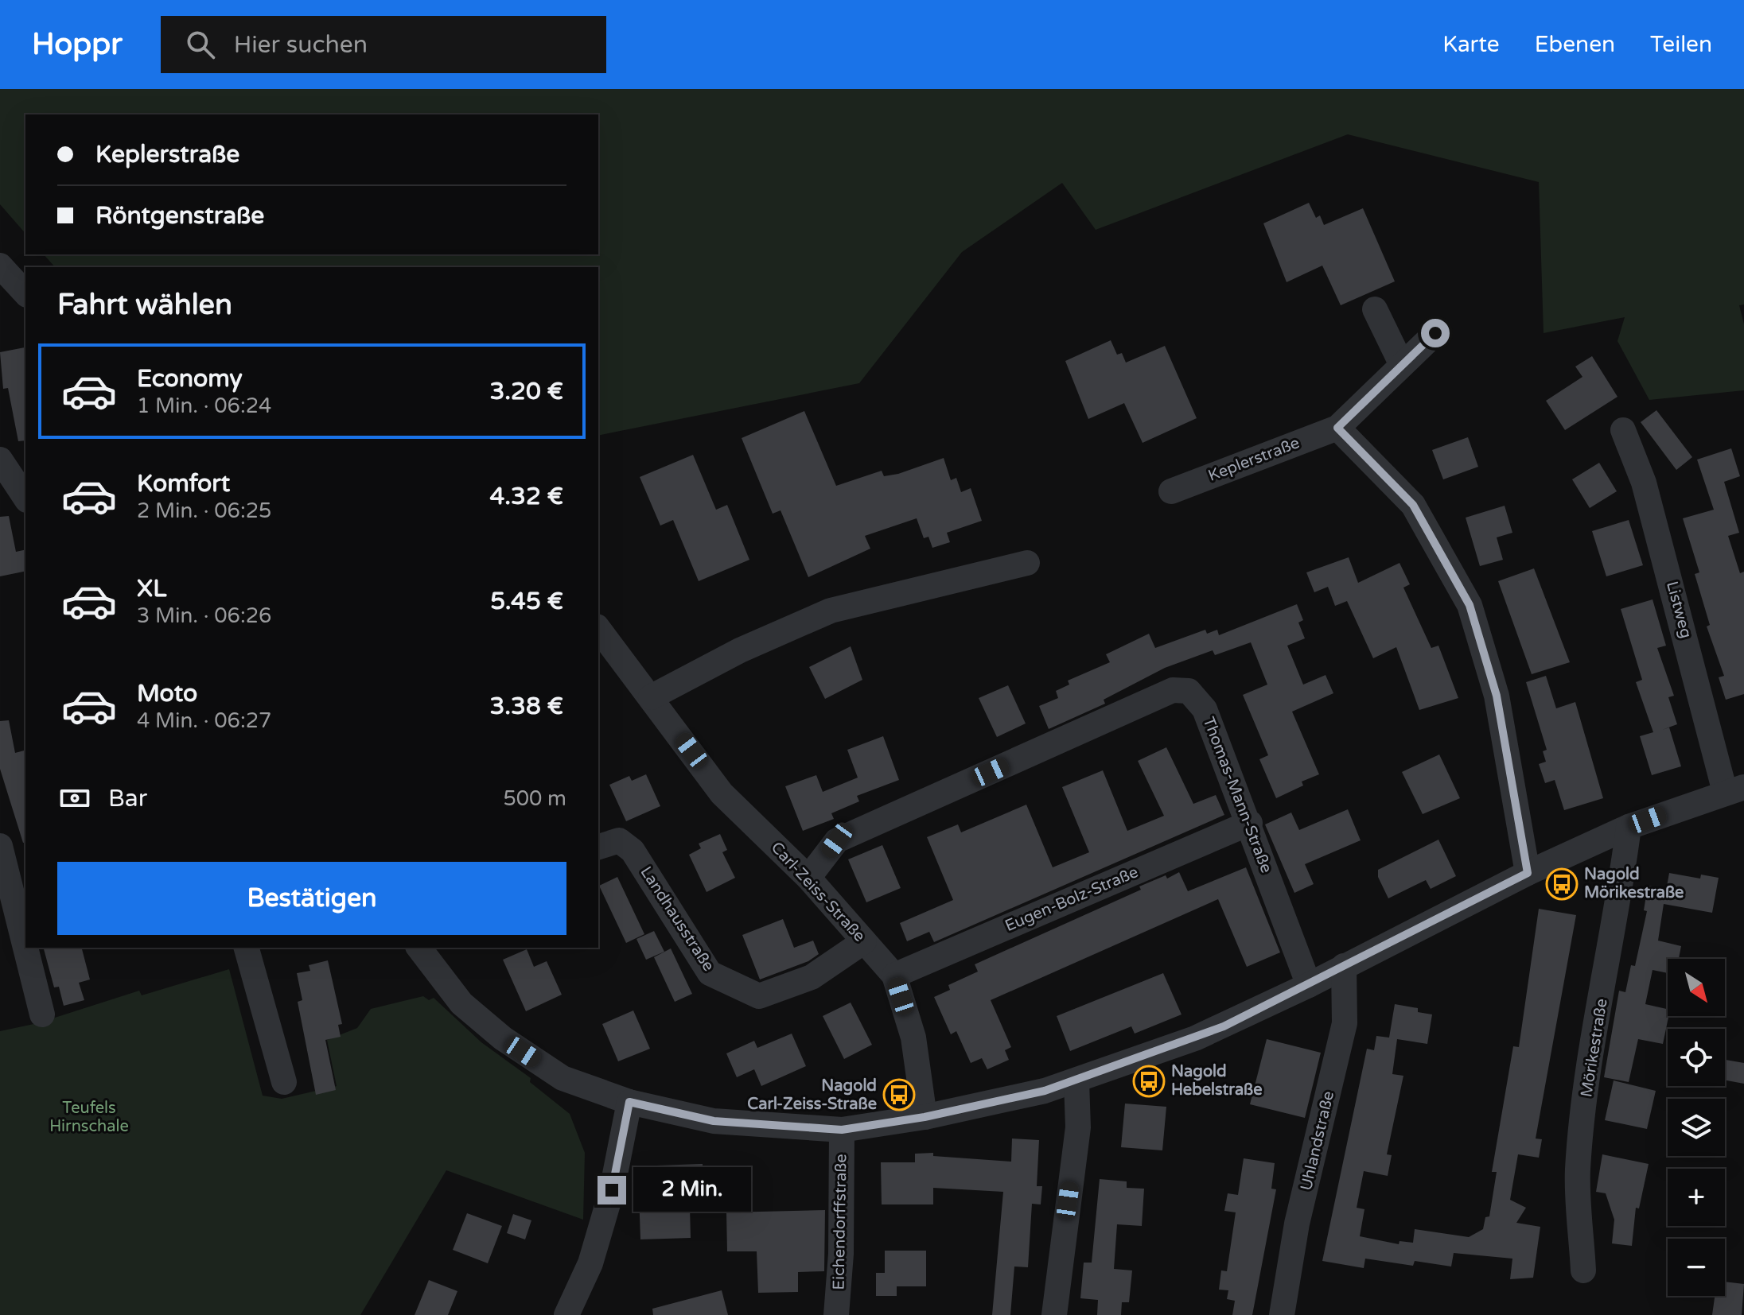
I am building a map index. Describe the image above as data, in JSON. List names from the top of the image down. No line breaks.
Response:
{"streets":{"street":["Keplerstraße","Listweg","Thomas-Mann-Straße","Carl-Zeiss-Straße","Eugen-Bolz-Straße","Landhausstraße","Mörikestraße","Uhlandstraße","Eichendorffstraße"]},"crossings":[["Thomas-Mann-Straße","Carl-Zeiss-Straße"],["Thomas-Mann-Straße","Eugen-Bolz-Straße"],["Carl-Zeiss-Straße","Eugen-Bolz-Straße"],["Carl-Zeiss-Straße","Landhausstraße"]],"parks":["Teufels Hirnschale"],"places":{"bus stop":["Nagold Mörikestraße","Nagold Hebelstraße","Nagold Carl-Zeiss-Straße"]},"north":"bottom right","page":{"header":"Hoppr","search":"Hier suchen","nav":["Karte","Ebenen","Teilen"],"banner":["Keplerstraße","Röntgenstraße"],"heading":"Fahrt wählen","list":[{"name":"Economy","note":"1 Min. · 06:24","value":"3.20 €"},{"name":"Komfort","note":"2 Min. · 06:25","value":"4.32 €"},{"name":"XL","note":"3 Min. · 06:26","value":"5.45 €"},{"name":"Moto","note":"4 Min. · 06:27","value":"3.38 €"}],"pay":["Bar","500 m"],"buttons":"Bestätigen","map_buttons":["+","−"],"bubble":"2 Min."}}
